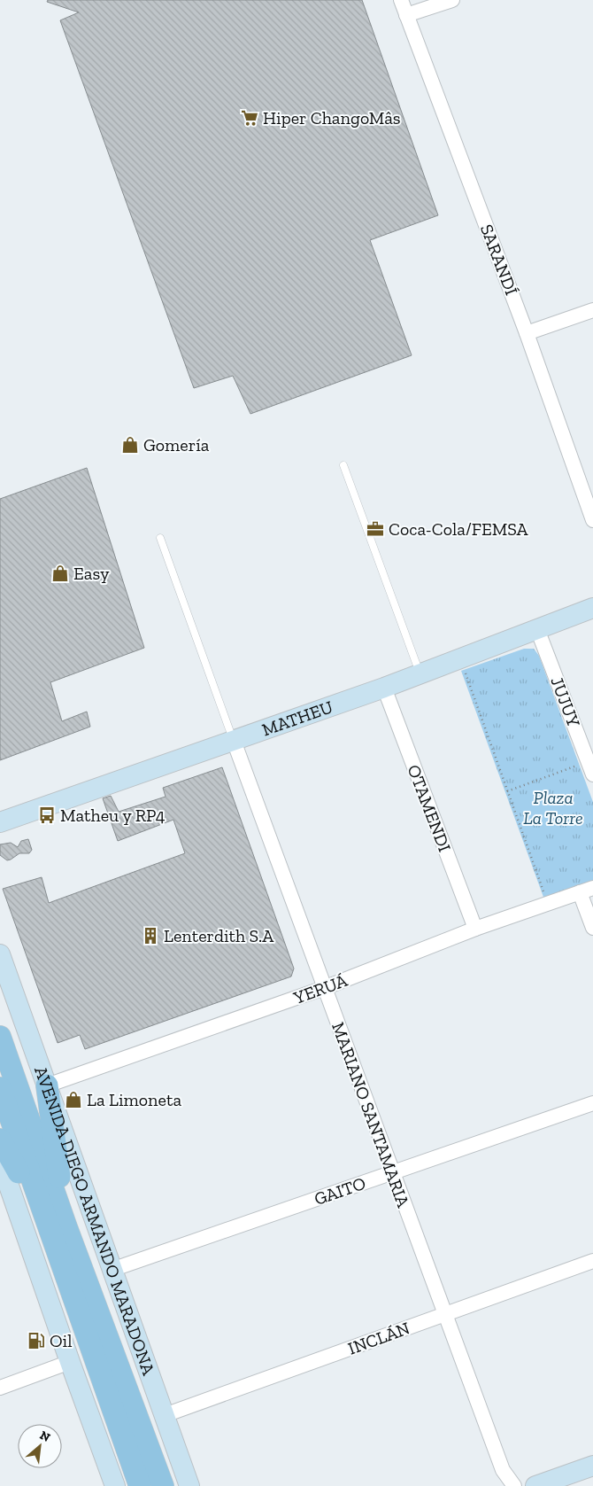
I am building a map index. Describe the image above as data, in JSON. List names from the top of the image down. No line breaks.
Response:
{"streets":{"main road":["AVENIDA DIEGO ARMANDO MARADONA"],"street":["SARANDÍ","JUJUY","MATHEU","OTAMENDI","YERUÁ","MARIANO SANTAMARIA","GAITO","INCLÁN"]},"crossings":[["JUJUY","MATHEU"],["MATHEU","OTAMENDI"],["MATHEU","MARIANO SANTAMARIA"],["OTAMENDI","YERUÁ"],["YERUÁ","MARIANO SANTAMARIA"],["YERUÁ","AVENIDA DIEGO ARMANDO MARADONA"],["MARIANO SANTAMARIA","GAITO"],["MARIANO SANTAMARIA","INCLÁN"],["GAITO","AVENIDA DIEGO ARMANDO MARADONA"],["AVENIDA DIEGO ARMANDO MARADONA","INCLÁN"]],"parks":["Plaza La Torre"],"places":{"supermarket":["Hiper ChangoMâs"],"shop":["Gomería","Easy","La Limoneta"],"office":["Coca-Cola/FEMSA"],"bus stop":["Matheu y RP4"],"building":["Lenterdith S.A"],"fuel station":["Oil"]},"north":"top right"}
